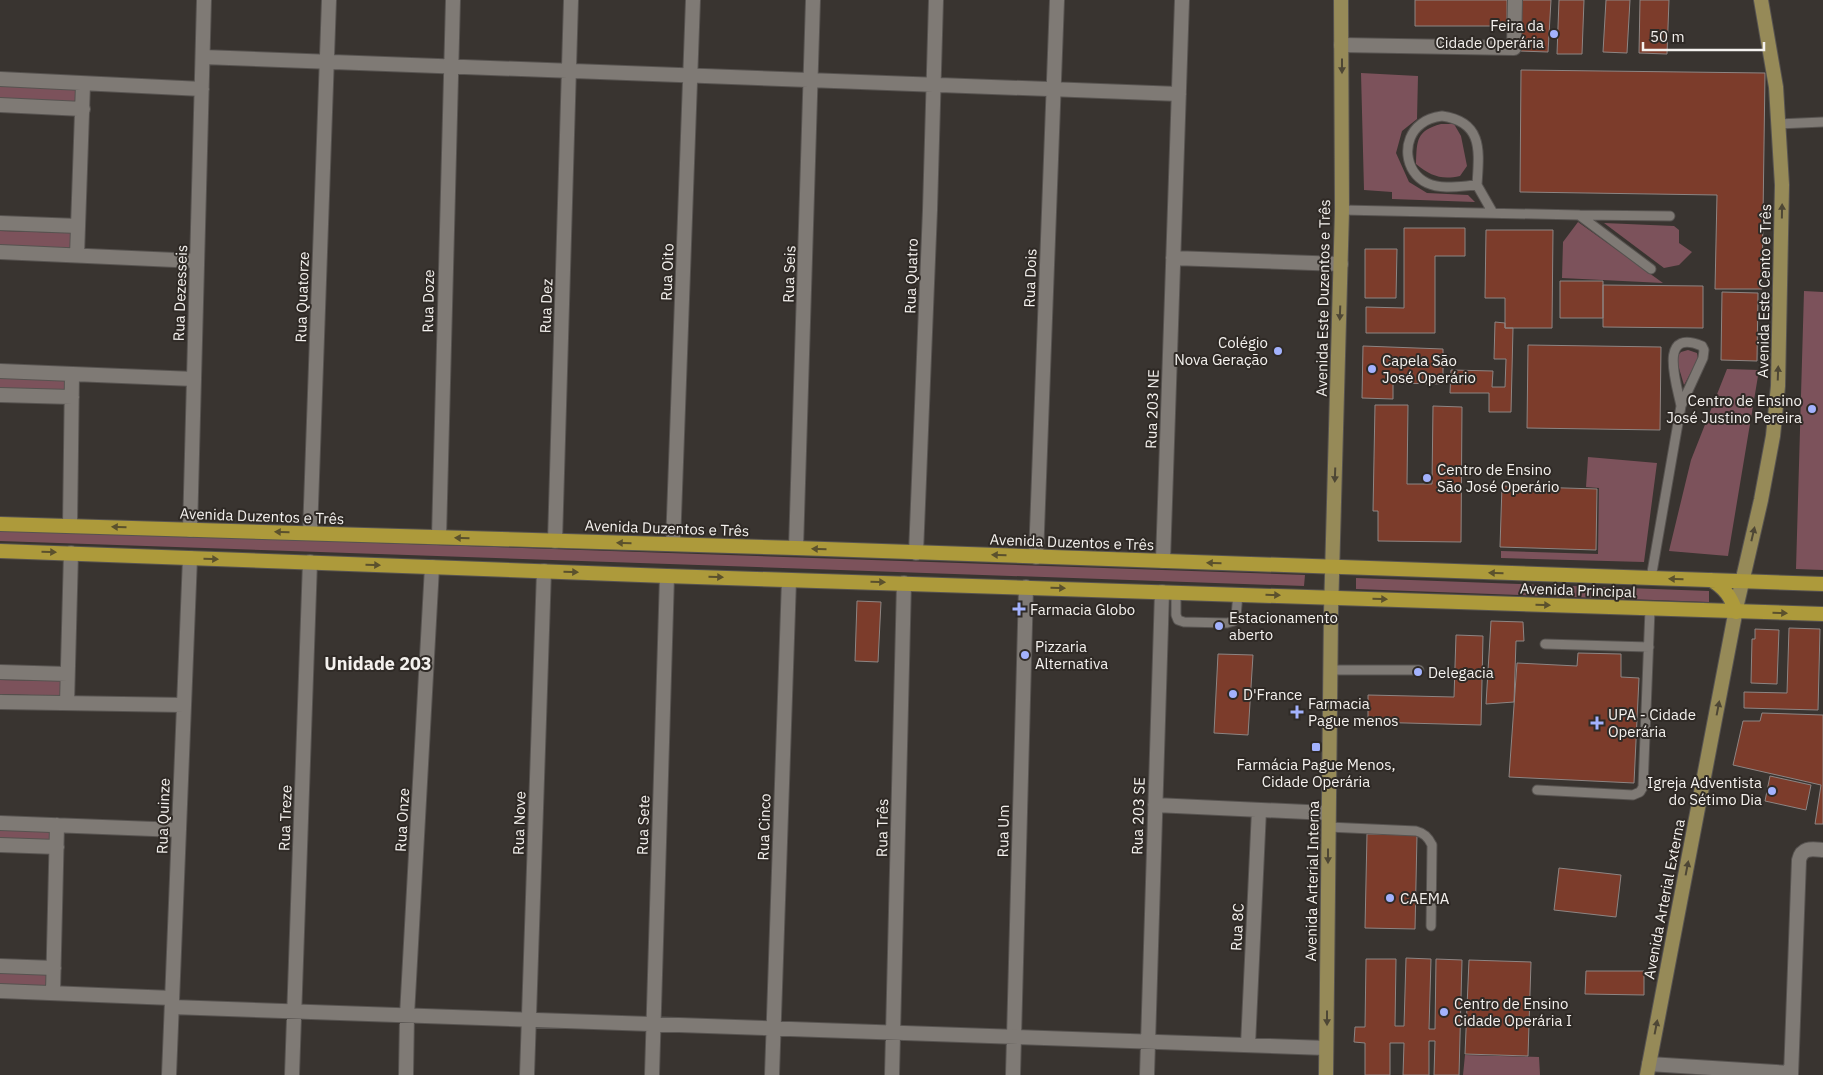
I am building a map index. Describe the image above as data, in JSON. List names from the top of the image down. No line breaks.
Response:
{"streets":{"main road":["Avenida Este Cento e Três","Avenida Este Duzentos e Três","Avenida Duzentos e Três","Avenida Principal","Avenida Arterial Interna","Avenida Arterial Externa"],"street":["Rua Oito","Rua Seis","Rua Quatro","Rua Dois","Rua Dezesseis","Rua Quatorze","Rua Doze","Rua Dez","Rua 203 NE","Rua Quinze","Rua 203 SE","Rua Treze","Rua Onze","Rua Nove","Rua Sete","Rua Cinco","Rua Três","Rua Um","Rua 8C"]},"crossings":[["Rua Oito","Avenida Duzentos e Três"],["Rua Seis","Avenida Duzentos e Três"],["Rua Quatro","Avenida Duzentos e Três"],["Rua Dois","Avenida Duzentos e Três"],["Avenida Este Cento e Três","Avenida Principal"],["Avenida Este Cento e Três","Avenida Arterial Externa"],["Rua Dezesseis","Avenida Duzentos e Três"],["Rua Quatorze","Avenida Duzentos e Três"],["Avenida Este Duzentos e Três","Avenida Duzentos e Três"],["Avenida Este Duzentos e Três","Avenida Principal"],["Avenida Este Duzentos e Três","Avenida Arterial Interna"],["Rua Doze","Avenida Duzentos e Três"],["Rua Dez","Avenida Duzentos e Três"],["Rua 203 NE","Avenida Duzentos e Três"],["Avenida Duzentos e Três","Avenida Principal"],["Avenida Principal","Avenida Arterial Interna"],["Avenida Principal","Avenida Arterial Externa"]],"one_way":["Avenida Este Cento e Três","Avenida Este Duzentos e Três","Avenida Arterial Interna","Avenida Arterial Externa"],"districts":["Unidade 203"],"places":{"other":["Feira da Cidade Operária","Colégio Nova Geração","Capela São José Operário","Centro de Ensino José Justino Pereira","Centro de Ensino São José Operário","Estacionamento aberto","Pizzaria Alternativa","Delegacia","D'France","Igreja Adventista do Sétimo Dia","CAEMA","Centro de Ensino Cidade Operária I"],"health":["Farmacia Globo","Farmacia Pague menos","UPA - Cidade Operária"],"transit":["Farmácia Pague Menos, Cidade Operária"]},"scale_bar":"50 m"}
